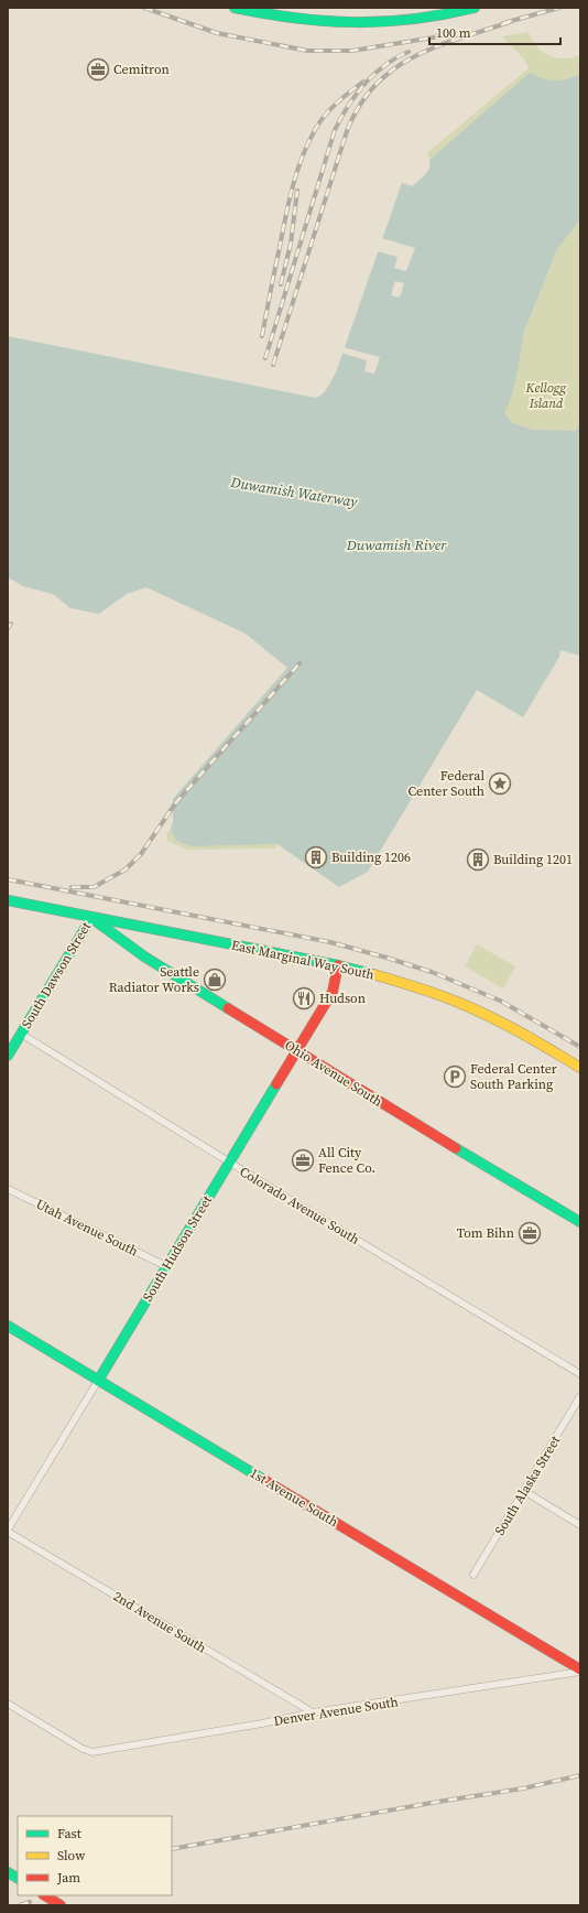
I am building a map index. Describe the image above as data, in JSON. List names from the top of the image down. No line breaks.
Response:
{"streets":{"main road":["East Marginal Way South","South Dawson Street","Ohio Avenue South","South Hudson Street","1st Avenue South"],"street":["Colorado Avenue South","Utah Avenue South","South Alaska Street","2nd Avenue South","Denver Avenue South"]},"crossings":[["East Marginal Way South","South Dawson Street"],["East Marginal Way South","Ohio Avenue South"],["East Marginal Way South","South Hudson Street"],["South Dawson Street","Ohio Avenue South"],["South Dawson Street","Colorado Avenue South"],["Ohio Avenue South","South Hudson Street"],["Colorado Avenue South","South Hudson Street"],["Utah Avenue South","South Hudson Street"],["South Hudson Street","1st Avenue South"],["South Hudson Street","2nd Avenue South"],["1st Avenue South","Denver Avenue South"],["2nd Avenue South","Denver Avenue South"]],"water":["Duwamish Waterway","Duwamish River"],"parks":["Kellogg Island"],"places":{"office":["Cemitron","All City Fence Co.","Tom Bihn"],"place":["Federal Center South"],"building":["Building 1206","Building 1201"],"shop":["Seattle Radiator Works"],"restaurant":["Hudson"],"parking":["Federal Center South Parking"]},"legend":["Fast","Slow","Jam"],"scale_bar":"100 m"}
